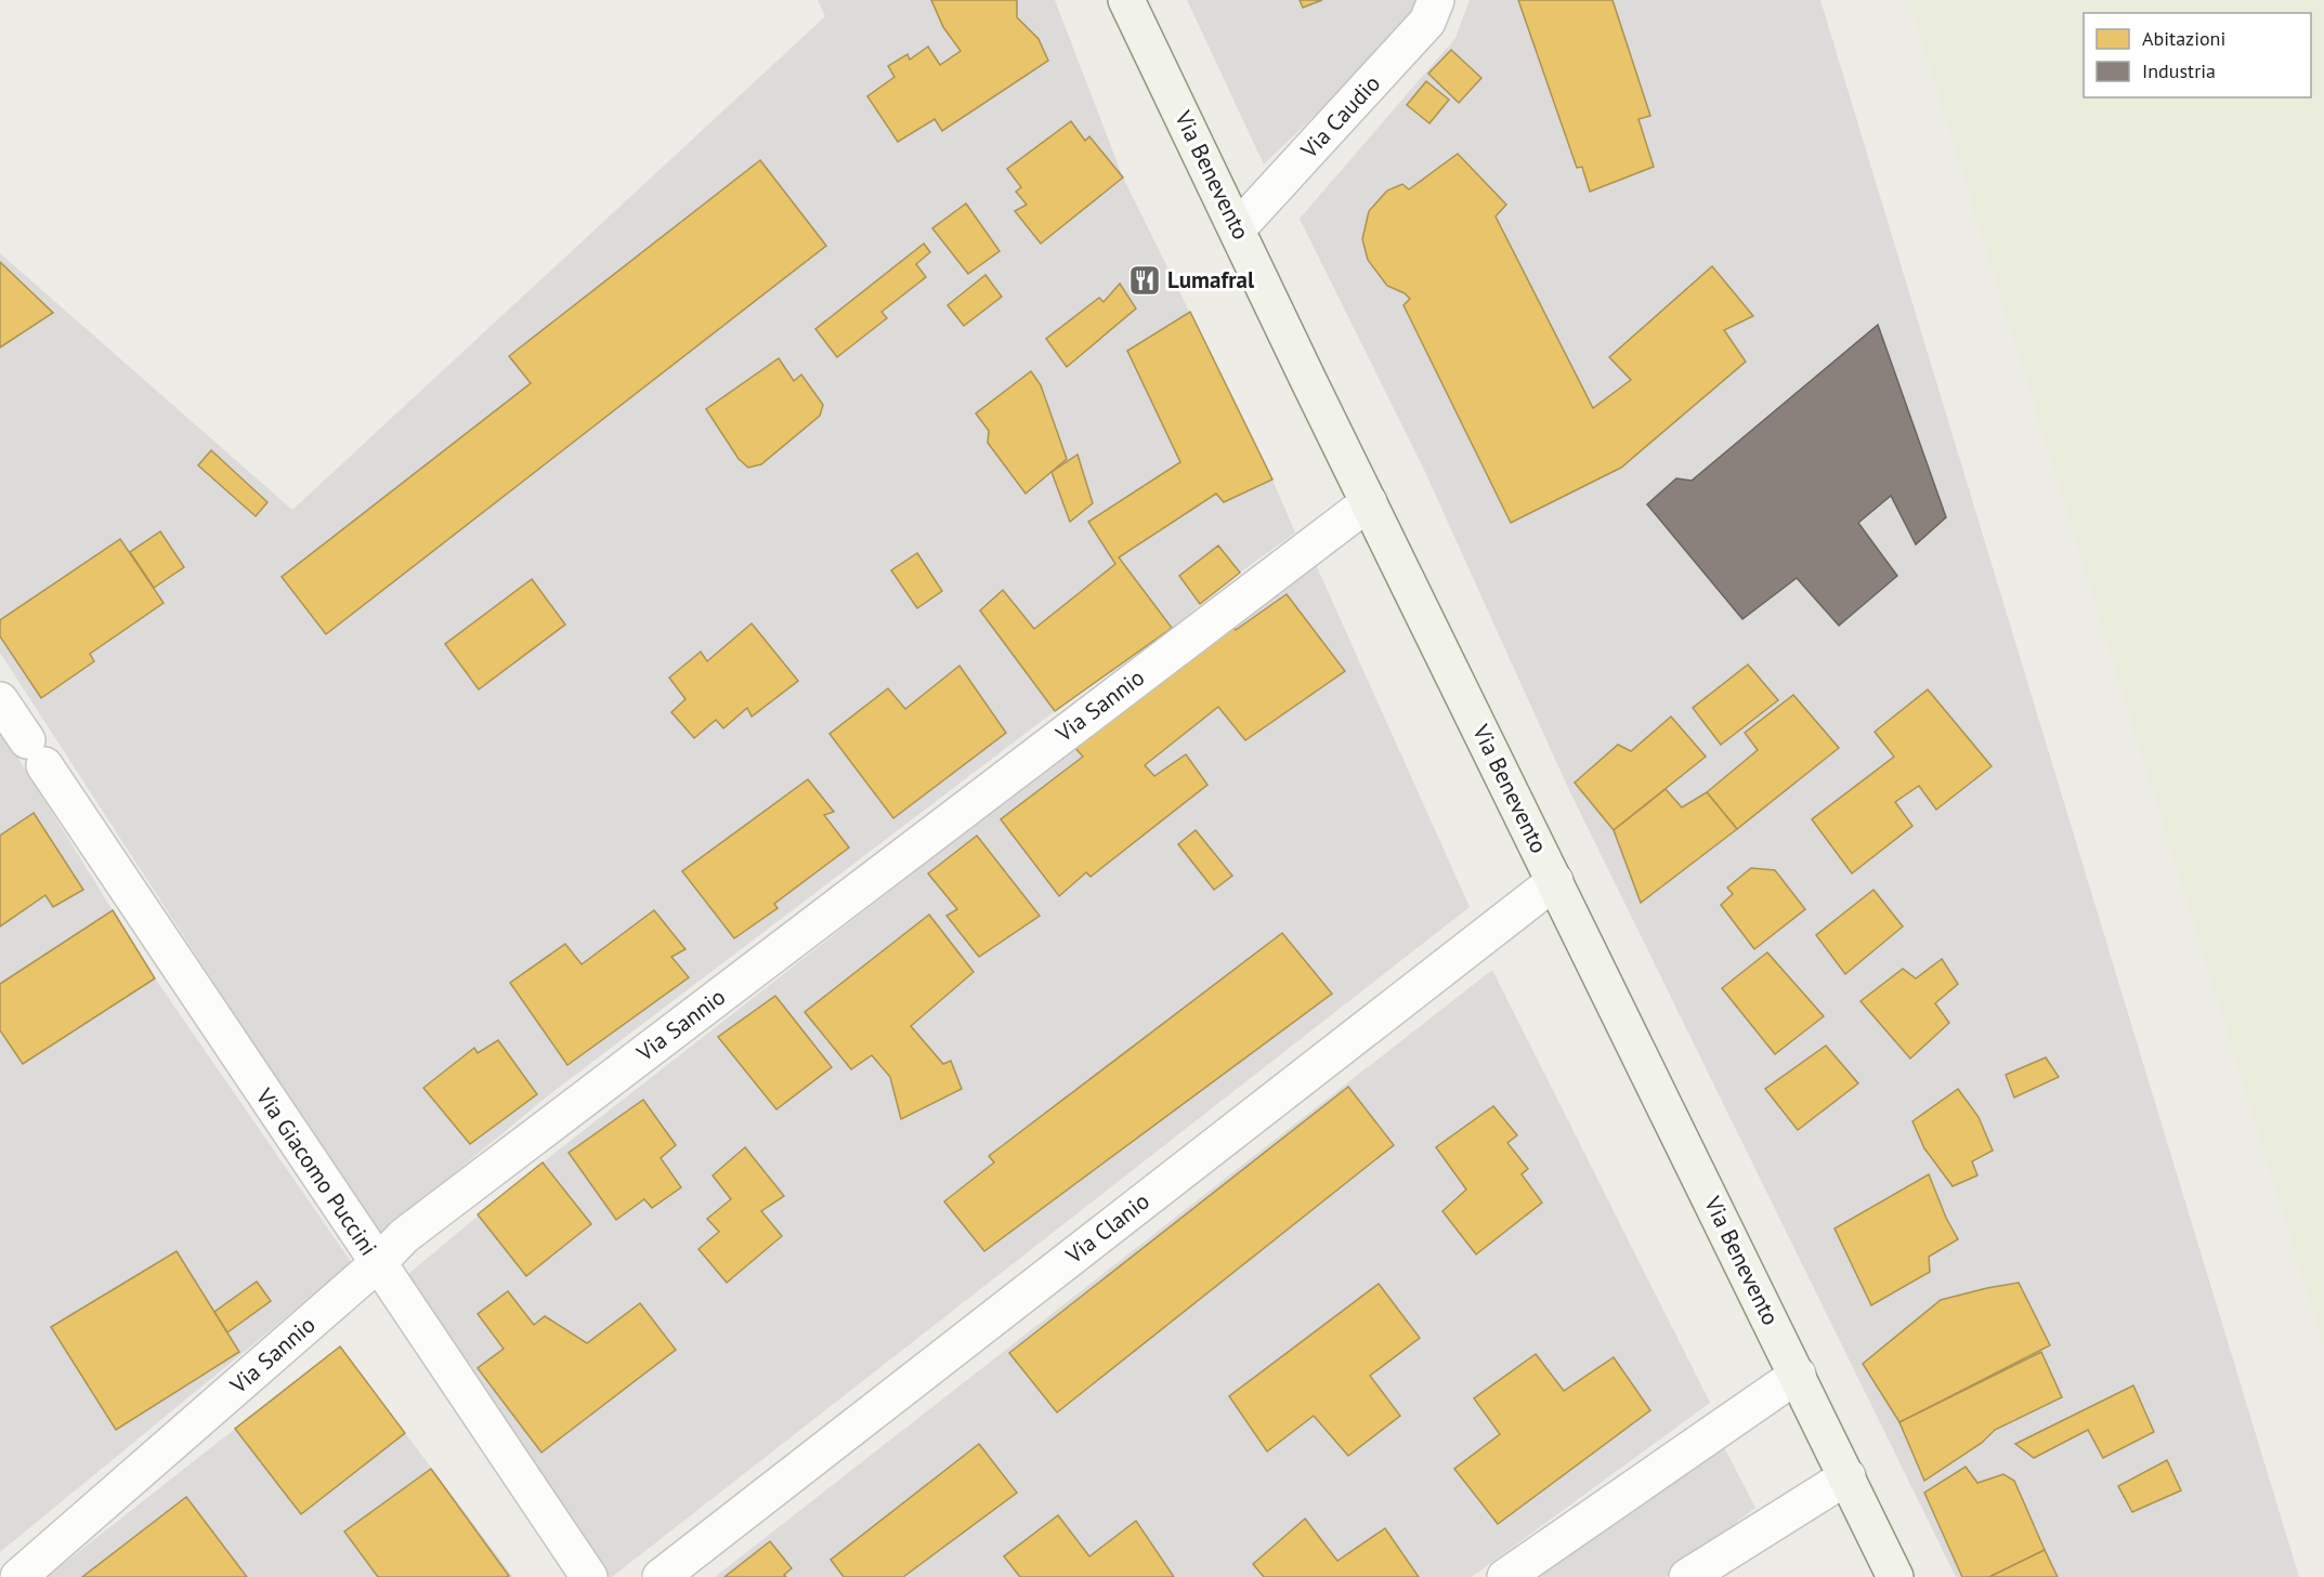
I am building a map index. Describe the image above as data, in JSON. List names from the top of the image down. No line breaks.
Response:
{"streets":{"main road":["Via Benevento"],"street":["Via Caudio","Via Sannio","Via Giacomo Puccini","Via Clanio"]},"crossings":[["Via Caudio","Via Benevento"],["Via Benevento","Via Sannio"],["Via Benevento","Via Clanio"],["Via Sannio","Via Giacomo Puccini"]],"places":{"restaurant":["Lumafral"]},"legend":["Abitazioni","Industria"]}
